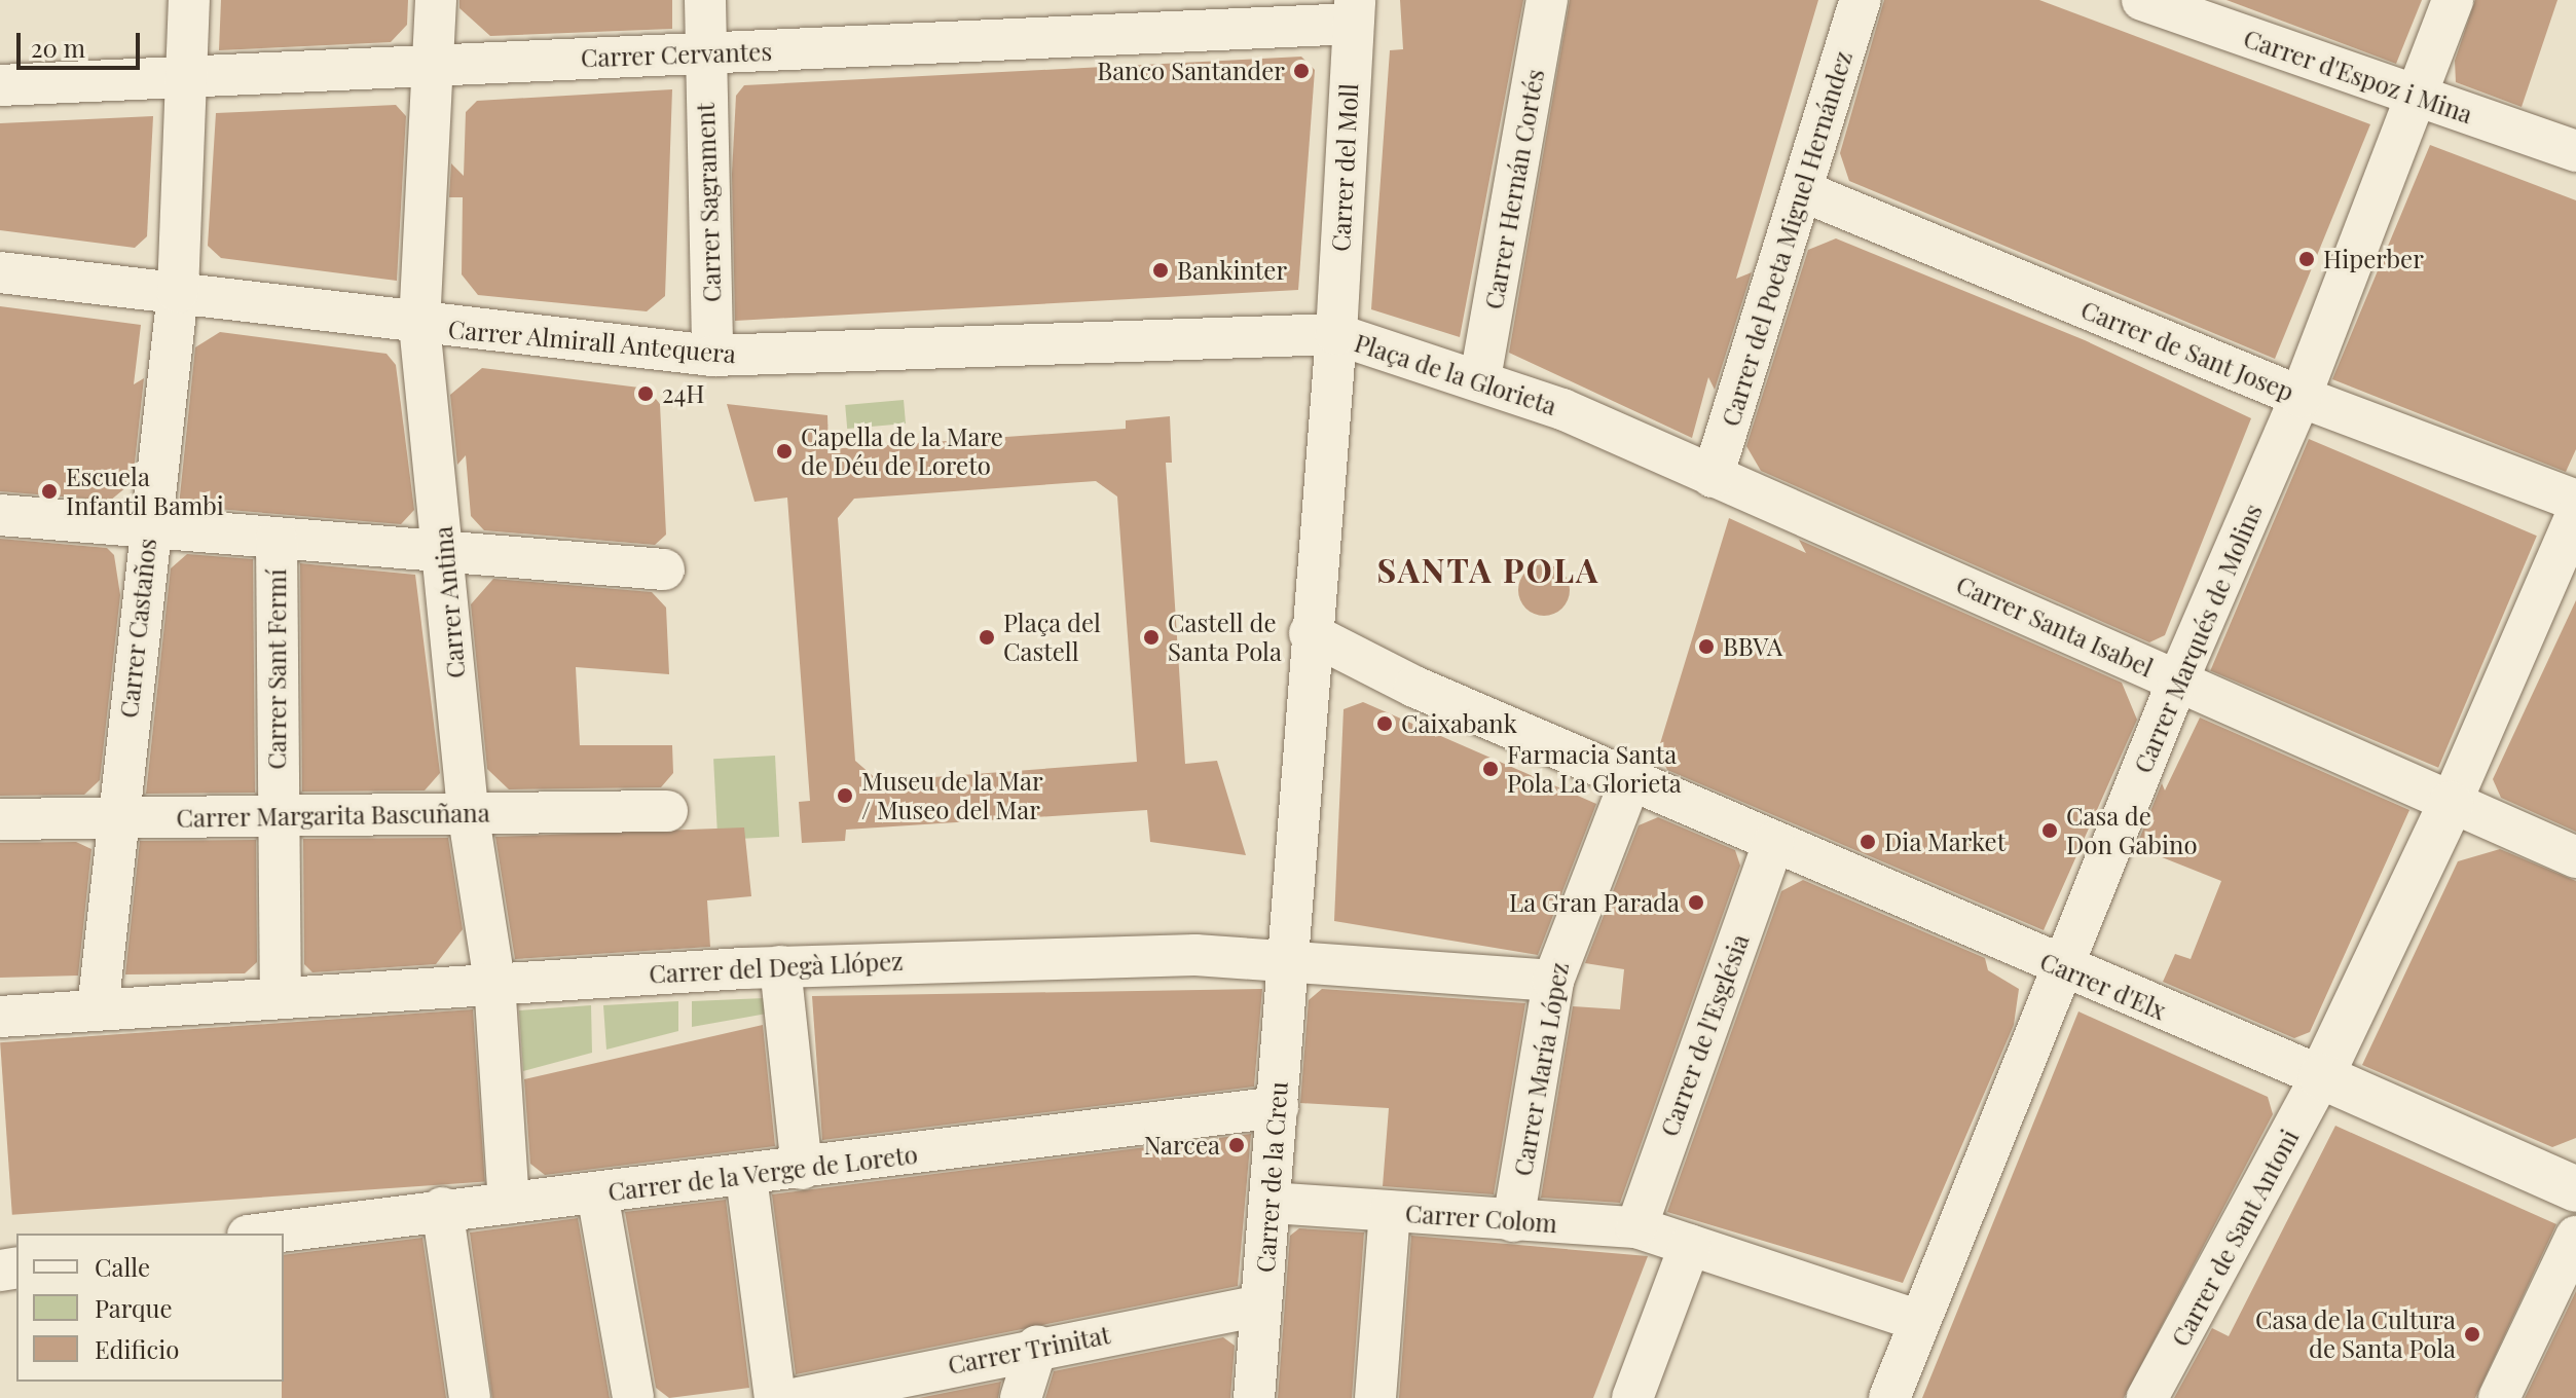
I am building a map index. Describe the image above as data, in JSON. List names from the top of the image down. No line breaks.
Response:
{"streets":{"street":["Carrer Cervantes","Carrer d'Espoz i Mina","Carrer del Moll","Carrer Hernán Cortés","Carrer Sagrament","Carrer del Poeta Miguel Hernández","Carrer Almirall Antequera","Carrer de Sant Josep","Plaça de la Glorieta","Carrer Antina","Carrer Santa Isabel","Carrer Castaños","Carrer Marqués de Molins","Carrer Sant Fermí","Carrer Margarita Bascuñana","Carrer del Degà Llópez","Carrer d'Elx","Carrer de l'Església","Carrer María López","Carrer de la Verge de Loreto","Carrer de la Creu","Carrer Colom","Carrer de Sant Antoni","Carrer Trinitat"]},"crossings":[["Carrer Cervantes","Carrer del Moll"],["Carrer Cervantes","Carrer Sagrament"],["Carrer Cervantes","Carrer Antina"],["Carrer Cervantes","Carrer Castaños"],["Carrer d'Espoz i Mina","Carrer Marqués de Molins"],["Carrer del Moll","Carrer Almirall Antequera"],["Carrer del Moll","Plaça de la Glorieta"],["Carrer Hernán Cortés","Plaça de la Glorieta"],["Carrer Sagrament","Carrer Almirall Antequera"],["Carrer del Poeta Miguel Hernández","Carrer de Sant Josep"],["Carrer del Poeta Miguel Hernández","Plaça de la Glorieta"],["Carrer del Poeta Miguel Hernández","Carrer Santa Isabel"],["Carrer Almirall Antequera","Plaça de la Glorieta"],["Carrer Almirall Antequera","Carrer Antina"],["Carrer Almirall Antequera","Carrer Castaños"],["Carrer de Sant Josep","Carrer Marqués de Molins"],["Plaça de la Glorieta","Carrer Santa Isabel"],["Plaça de la Glorieta","Carrer del Degà Llópez"],["Plaça de la Glorieta","Carrer de la Creu"],["Carrer Antina","Carrer Margarita Bascuñana"],["Carrer Antina","Carrer del Degà Llópez"],["Carrer Antina","Carrer de la Verge de Loreto"],["Carrer Santa Isabel","Carrer Marqués de Molins"],["Carrer Castaños","Carrer Margarita Bascuñana"],["Carrer Castaños","Carrer del Degà Llópez"],["Carrer Marqués de Molins","Carrer d'Elx"],["Carrer Marqués de Molins","Carrer Colom"],["Carrer Sant Fermí","Carrer Margarita Bascuñana"],["Carrer Sant Fermí","Carrer del Degà Llópez"],["Carrer del Degà Llópez","Carrer María López"],["Carrer del Degà Llópez","Carrer de la Creu"],["Carrer d'Elx","Carrer de l'Església"],["Carrer d'Elx","Carrer María López"],["Carrer d'Elx","Carrer de Sant Antoni"],["Carrer de l'Església","Carrer Colom"],["Carrer María López","Carrer Colom"],["Carrer de la Verge de Loreto","Carrer de la Creu"],["Carrer de la Creu","Carrer Colom"],["Carrer de la Creu","Carrer Trinitat"]],"districts":["SANTA POLA"],"places":["Banco Santander","Hiperber","Bankinter","24H","Capella de la Mare de Déu de Loreto","Escuela Infantil Bambi","Plaça del Castell","Castell de Santa Pola","BBVA","Caixabank","Farmacia Santa Pola La Glorieta","Museu de la Mar / Museo del Mar","Casa de Don Gabino","Dia Market","La Gran Parada","Narcea","Casa de la Cultura de Santa Pola"],"legend":["Calle","Parque","Edificio"],"scale_bar":"20 m"}
